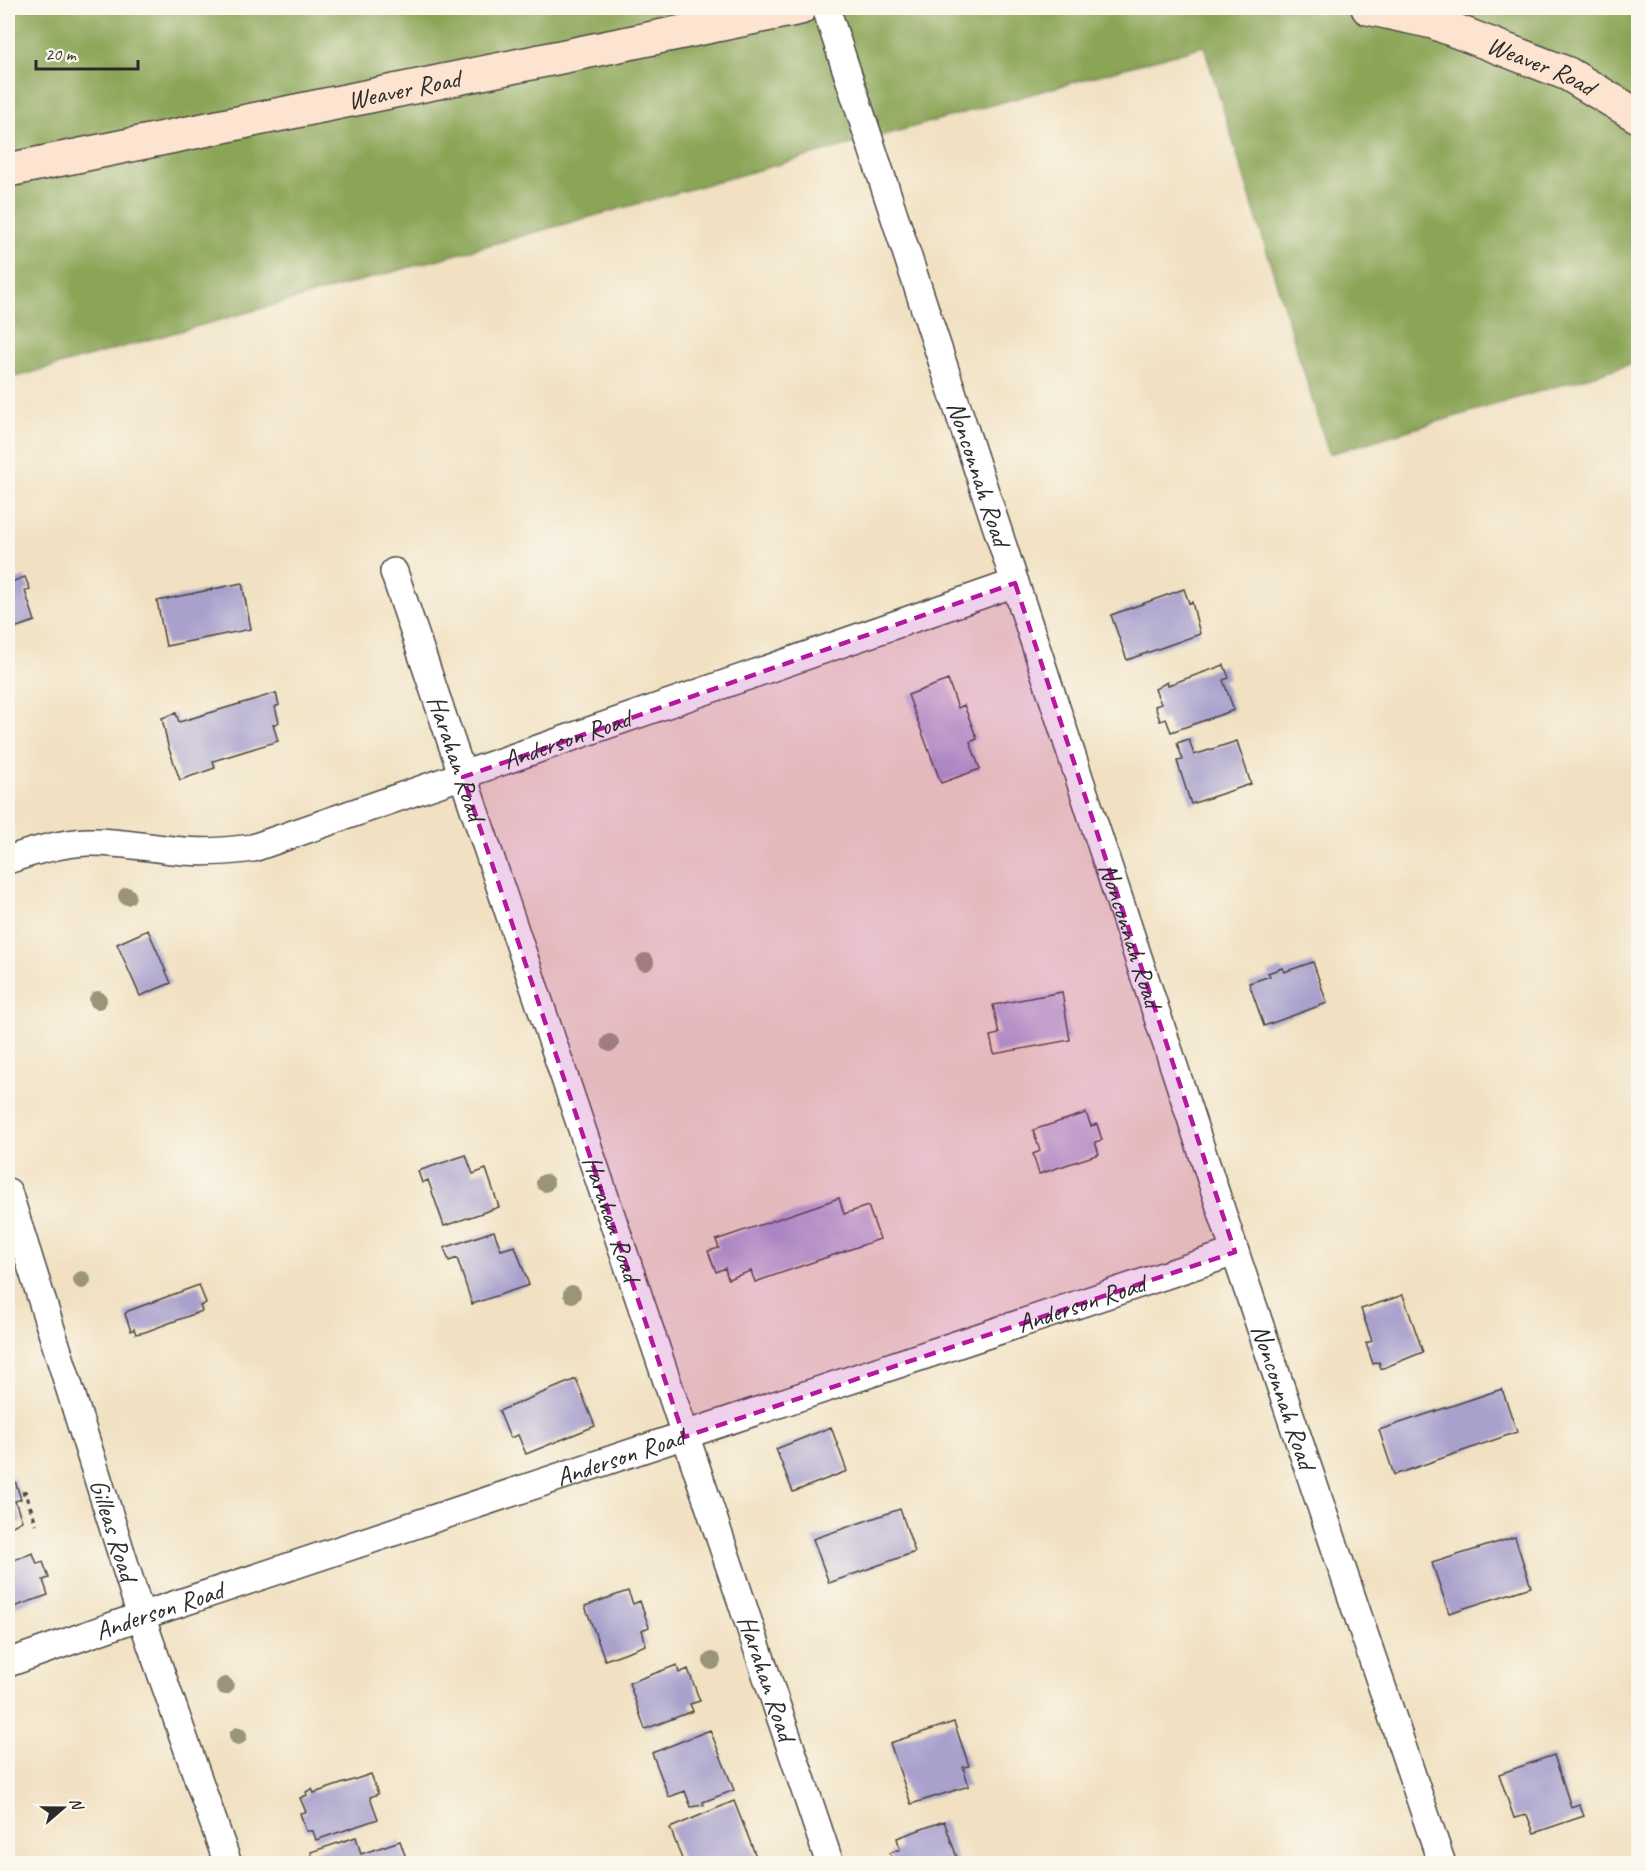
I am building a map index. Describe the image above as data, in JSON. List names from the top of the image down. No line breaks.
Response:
{"streets":{"main road":["Weaver Road"],"street":["Nonconnah Road","Anderson Road","Harahan Road","Gilleas Road"]},"crossings":[["Nonconnah Road","Anderson Road"],["Anderson Road","Harahan Road"],["Anderson Road","Gilleas Road"]],"scale_bar":"20 m","north":"right"}
